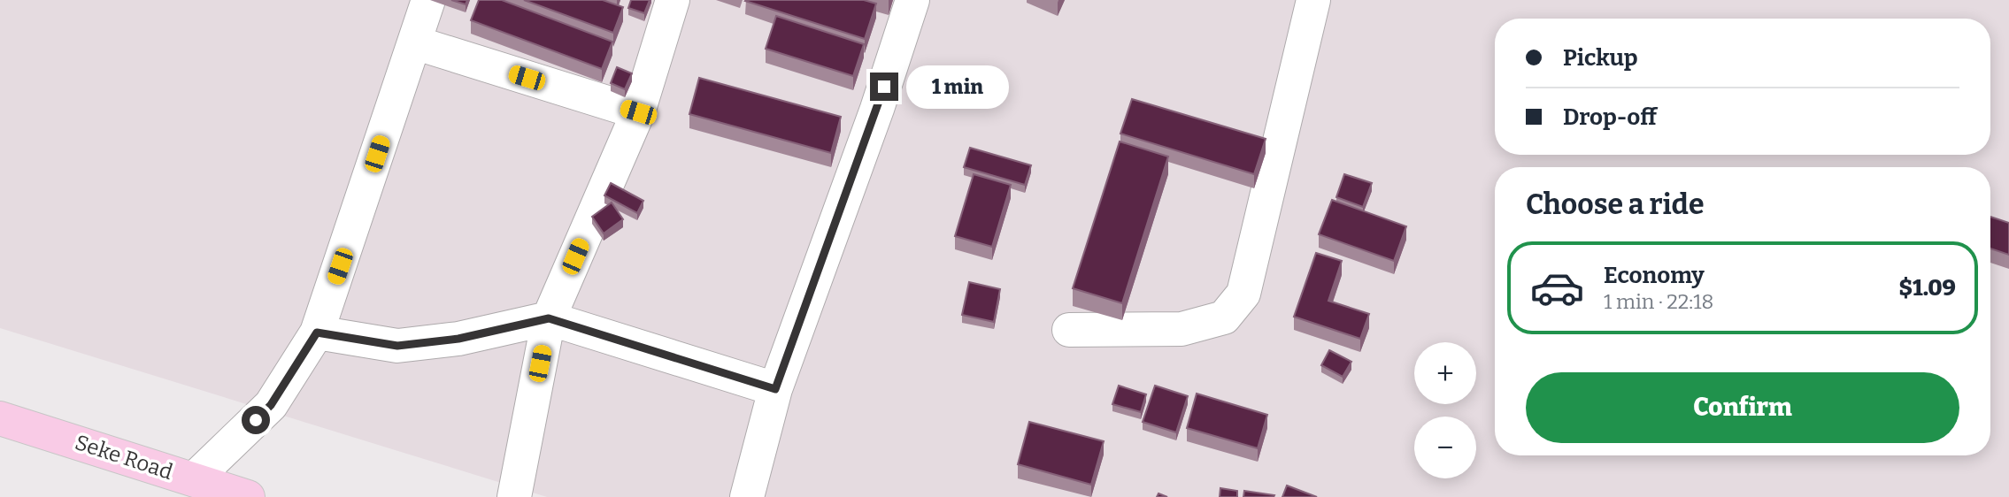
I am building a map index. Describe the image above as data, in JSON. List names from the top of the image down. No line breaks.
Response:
{"streets":{"main road":["Seke Road"]},"page":{"banner":["Pickup","Drop-off"],"bubble":"1 min","heading":"Choose a ride","list":[{"name":"Economy","note":"1 min · 22:18","value":"$1.09"}],"map_buttons":["+","−"],"buttons":"Confirm"}}
